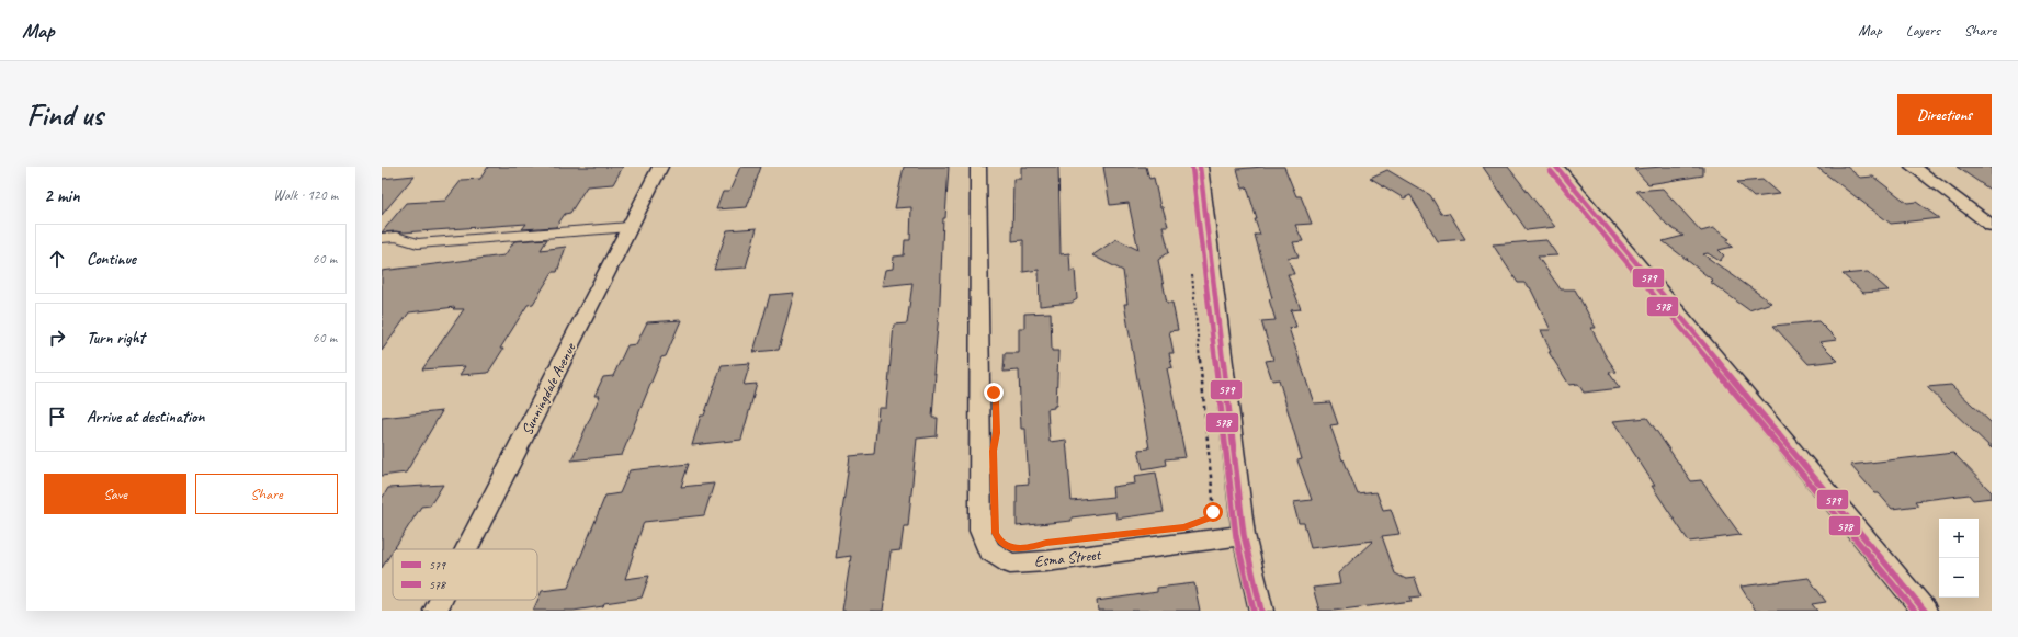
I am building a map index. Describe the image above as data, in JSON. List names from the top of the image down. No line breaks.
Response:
{"streets":{"street":["Sunningdale Avenue","Esma Street"]},"lines":["transit line 579","transit line 578"],"legend":["579","578"],"page":{"header":"Map","nav":["Map","Layers","Share"],"buttons":["Directions",["Save","Share"]],"title":"Find us","heading":["2 min","Walk · 120 m"],"list":[["Continue","60 m"],["Turn right","60 m"],"Arrive at destination"],"map_buttons":["+","−"]}}
